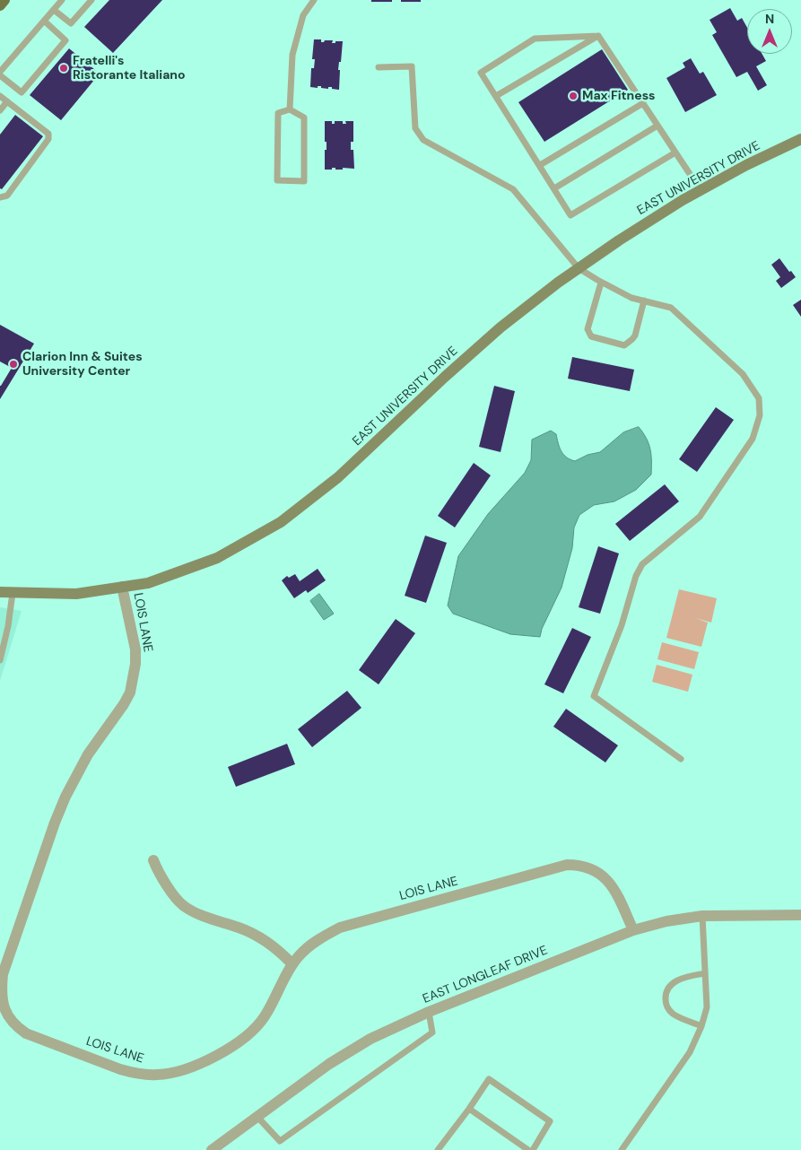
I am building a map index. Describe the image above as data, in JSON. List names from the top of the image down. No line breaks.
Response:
{"streets":{"main road":["EAST UNIVERSITY DRIVE"],"street":["LOIS LANE","EAST LONGLEAF DRIVE"]},"crossings":[["EAST UNIVERSITY DRIVE","LOIS LANE"],["LOIS LANE","EAST LONGLEAF DRIVE"]],"places":["Fratelli's Ristorante Italiano","Max Fitness","Clarion Inn & Suites University Center"],"north":"top"}
